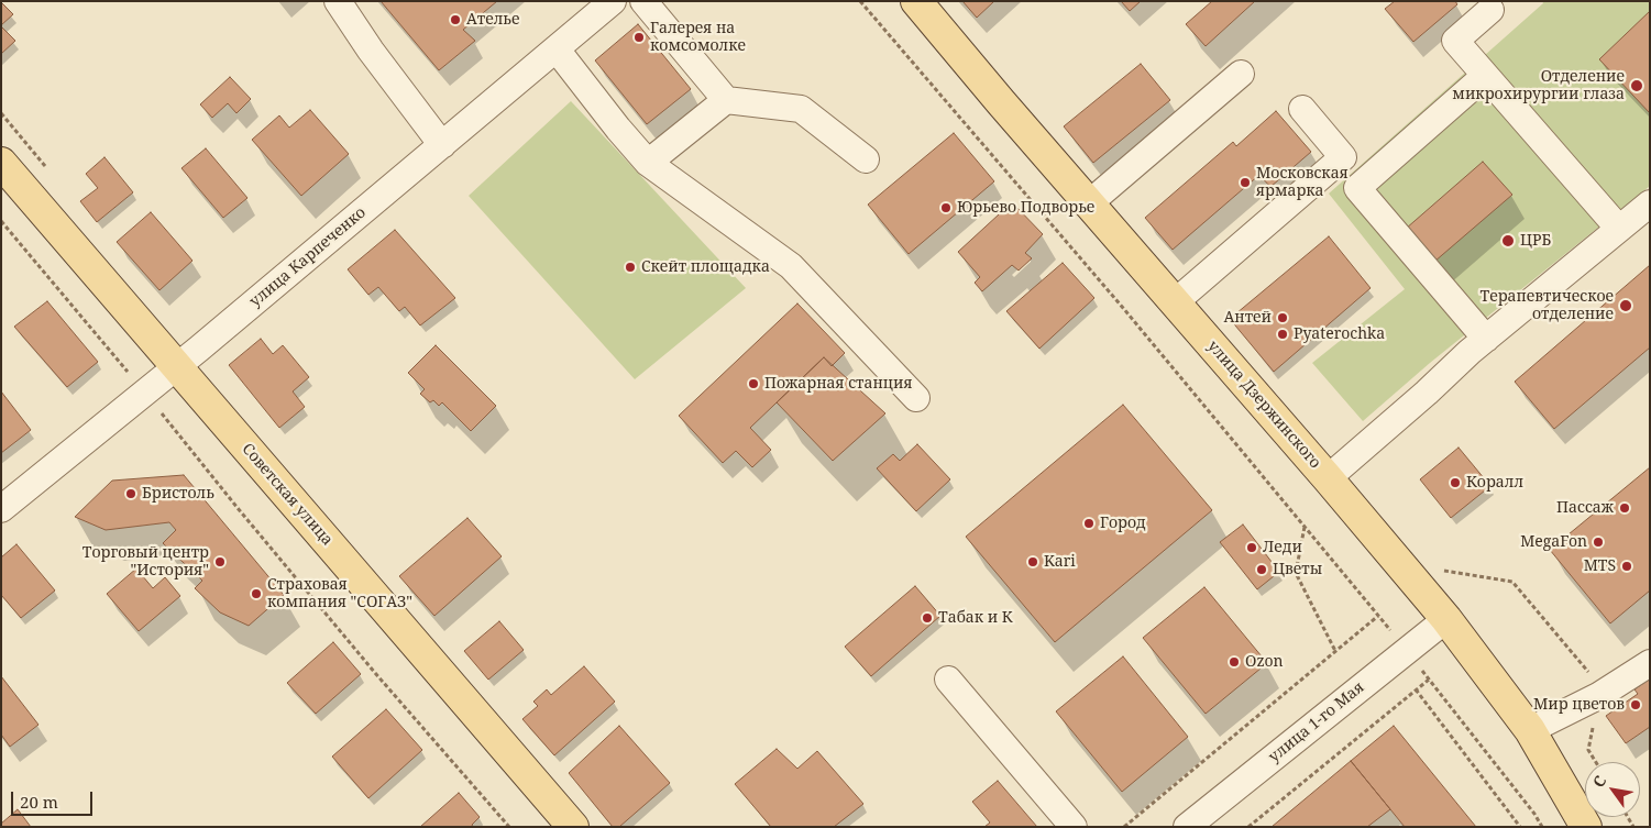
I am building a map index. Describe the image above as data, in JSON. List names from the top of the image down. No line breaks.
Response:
{"streets":{"main road":["улица Дзержинского","Советская улица"],"street":["улица Карпеченко","улица 1-го Мая"]},"crossings":[["улица Карпеченко","Советская улица"],["улица Дзержинского","улица 1-го Мая"]],"places":["Ателье","Галерея на комсомолке","Отделение микрохирургии глаза","Московская ярмарка","Юрьево Подворье","ЦРБ","Скейт площадка","Терапевтическое отделение","Антей","Pyaterochka","Пожарная станция","Коралл","Бристоль","Пассаж","Город","MegaFon","Леди","Торговый центр \"История\"","Kari","MTS","Цветы","Страховая компания \"СОГАЗ\"","Табак и К","Ozon","Мир цветов"],"scale_bar":"20 m","north":"top left"}
